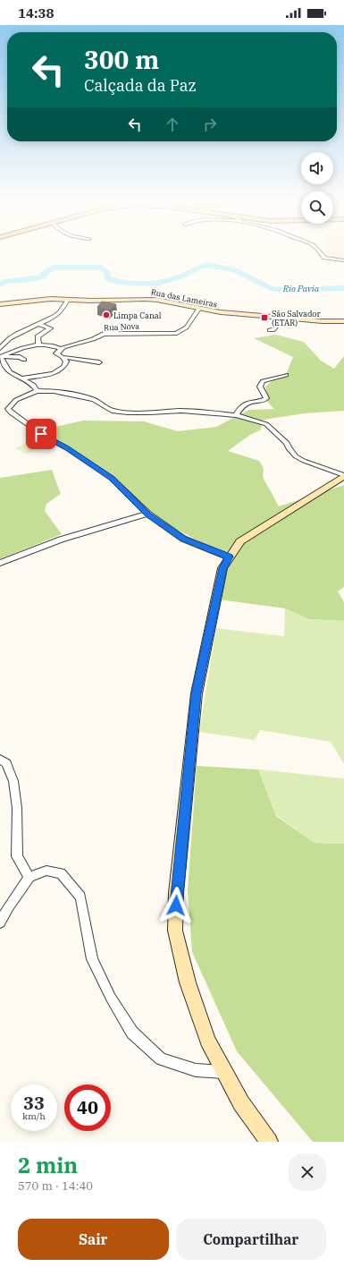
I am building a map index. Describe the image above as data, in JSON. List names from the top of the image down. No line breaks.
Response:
{"streets":{"street":["Rua das Lameiras","Rua Nova"]},"crossings":[["Rua das Lameiras","Rua Nova"]],"water":["Rio Pavia"],"places":{"other":["Limpa Canal"],"transit":["São Salvador (ETAR)"]},"page":{"status":"14:38","turn":["300 m","Calçada da Paz"],"speed":"33 km/h","limit":"40","heading":["2 min","570 m · 14:40"],"buttons":["Sair","Compartilhar"]}}
